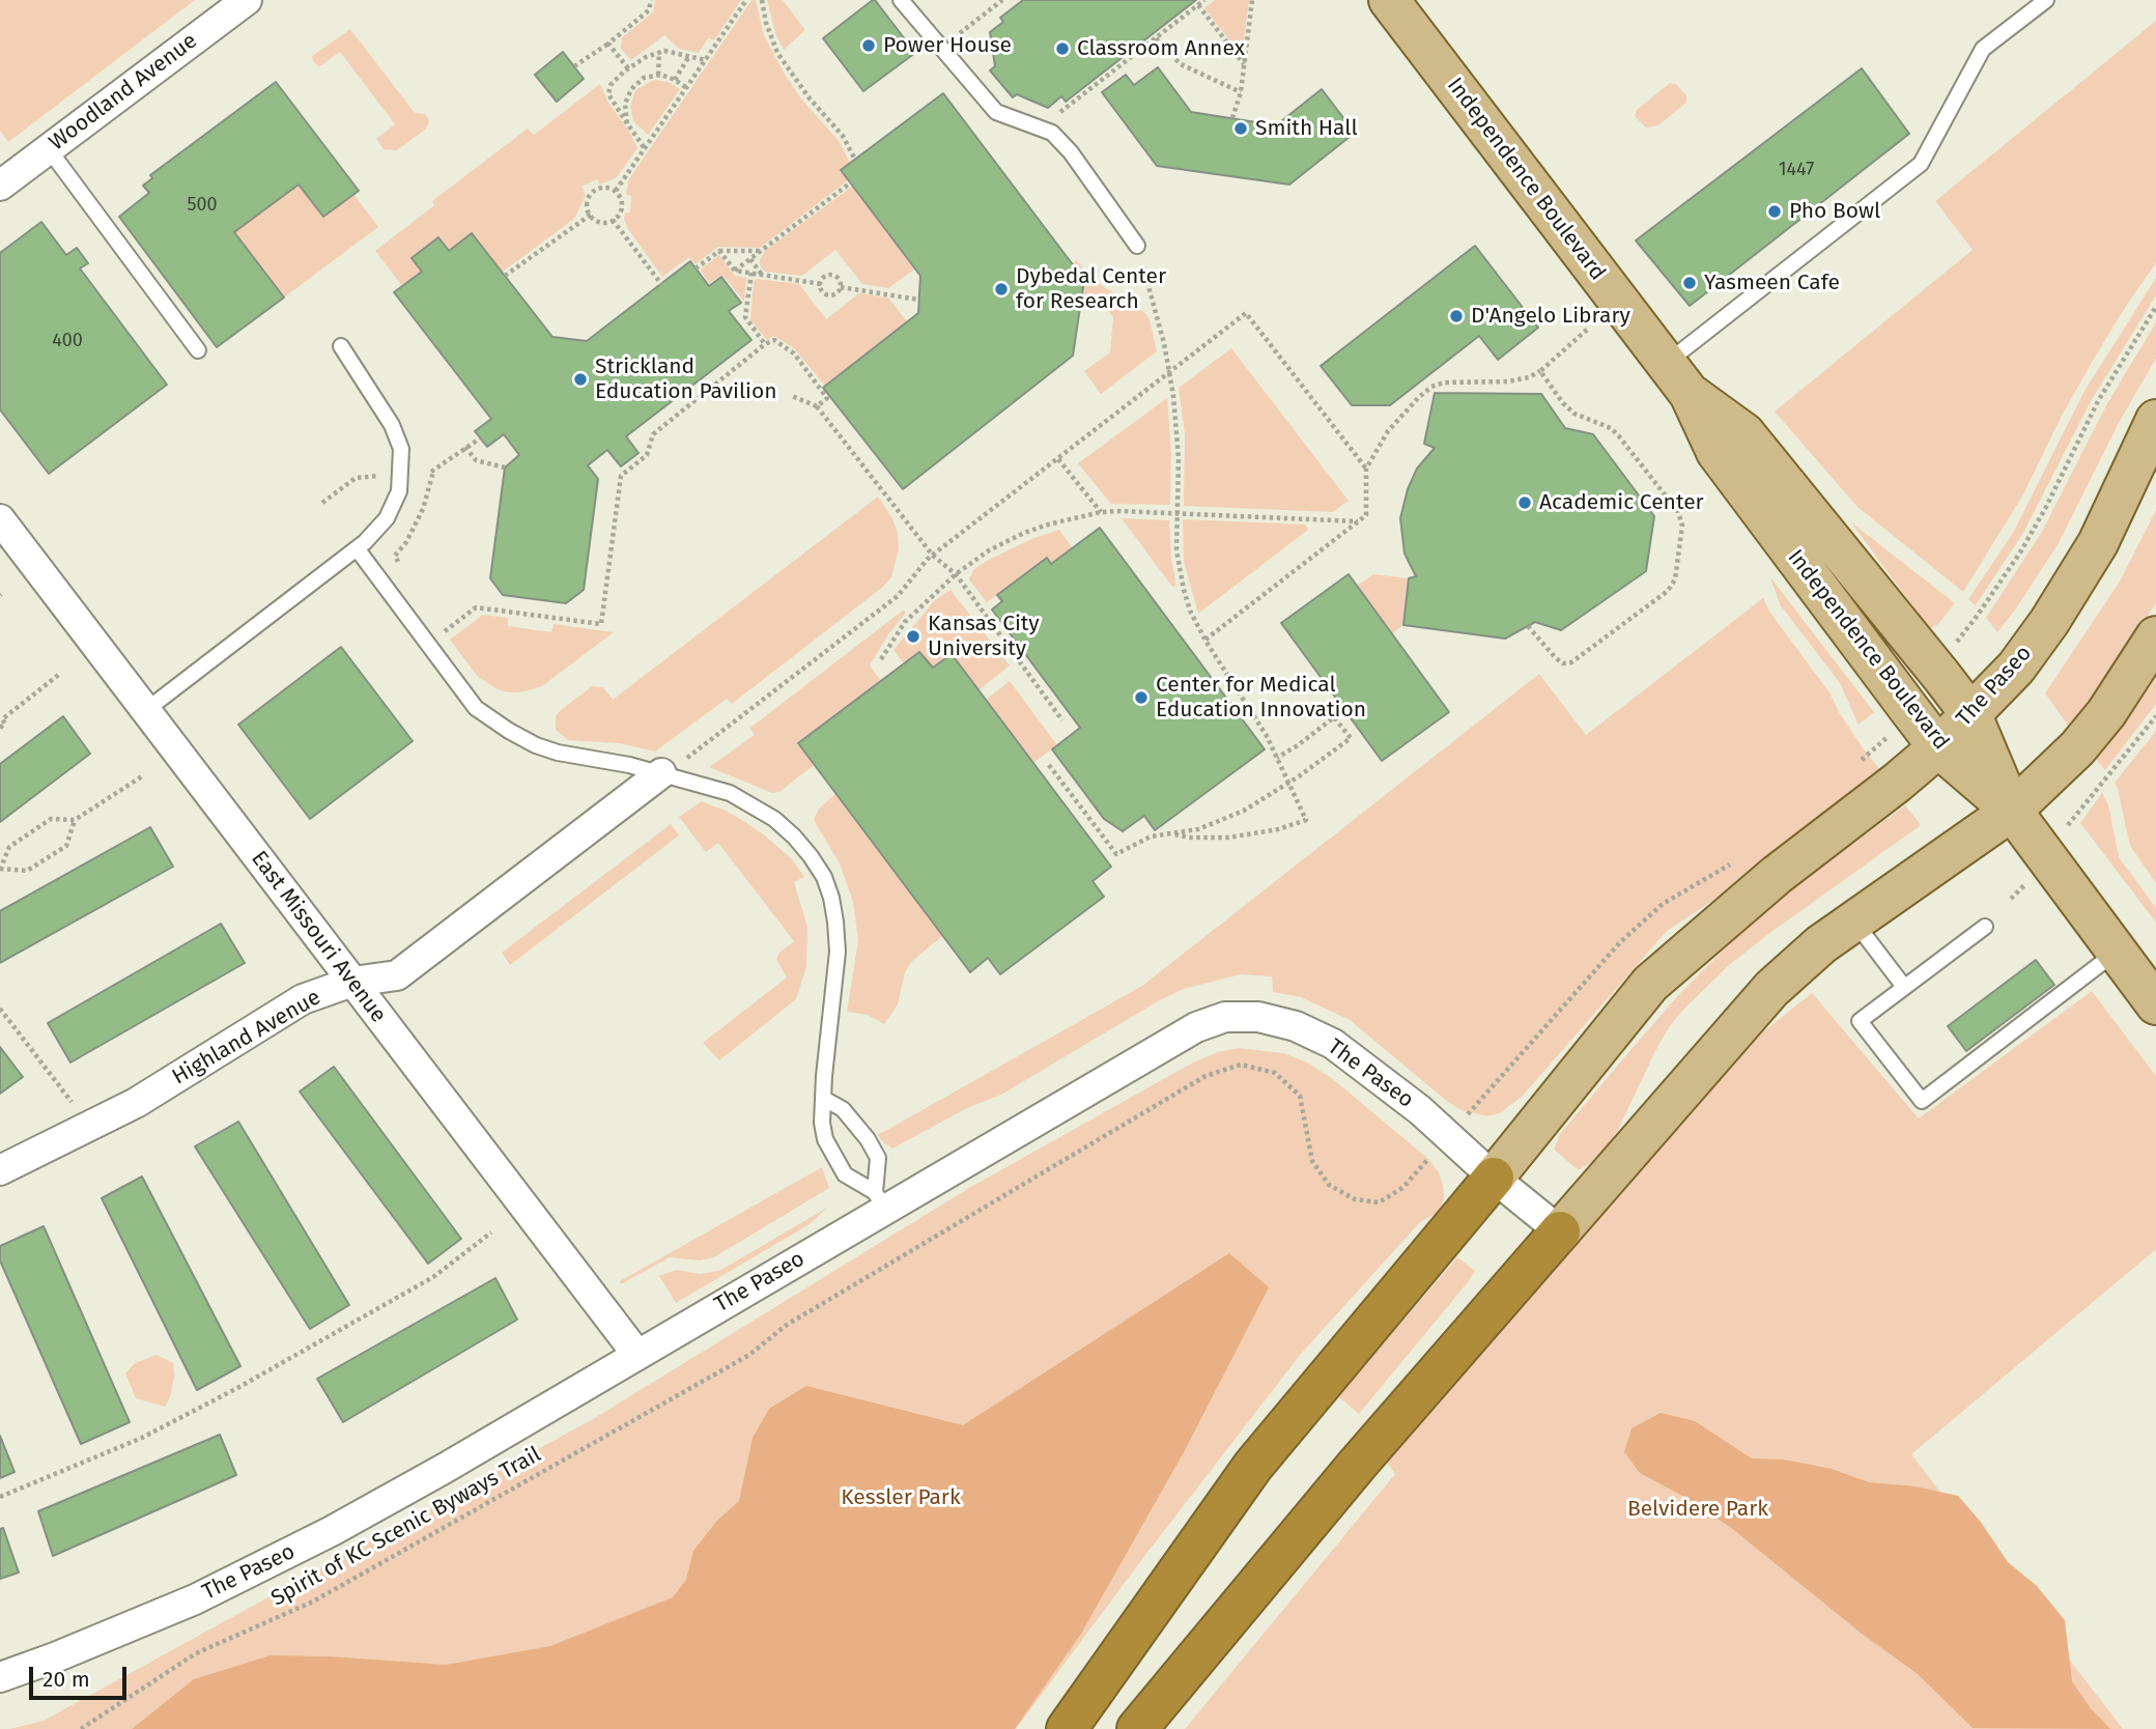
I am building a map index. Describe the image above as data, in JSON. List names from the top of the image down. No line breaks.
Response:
{"streets":{"main road":["Independence Boulevard","The Paseo"],"street":["Woodland Avenue","East Missouri Avenue","Highland Avenue"],"path":["Spirit of KC Scenic Byways Trail"]},"crossings":[["Independence Boulevard","The Paseo"],["The Paseo","East Missouri Avenue"],["East Missouri Avenue","Highland Avenue"]],"parks":["Kessler Park","Belvidere Park"],"places":["Power House","Classroom Annex","Smith Hall","Pho Bowl","Yasmeen Cafe","Dybedal Center for Research","D'Angelo Library","Strickland Education Pavilion","Academic Center","Kansas City University","Center for Medical Education Innovation"],"house_numbers":["1447","500","400"],"scale_bar":"20 m"}
